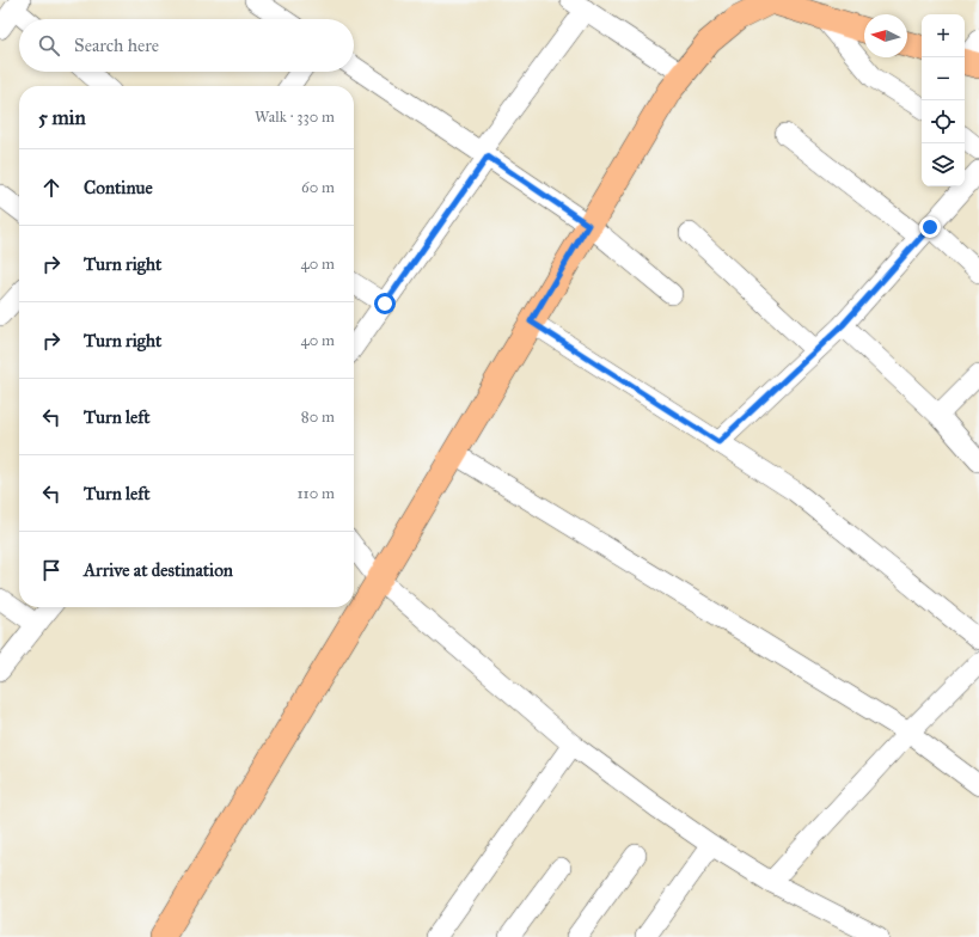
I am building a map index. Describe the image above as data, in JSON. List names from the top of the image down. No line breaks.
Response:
{"north":"left","page":{"map_buttons":["+","−"],"search":"Search here","heading":["5 min","Walk · 330 m"],"list":[["Continue","60 m"],["Turn right","40 m"],["Turn right","40 m"],["Turn left","80 m"],["Turn left","110 m"],"Arrive at destination"]}}
